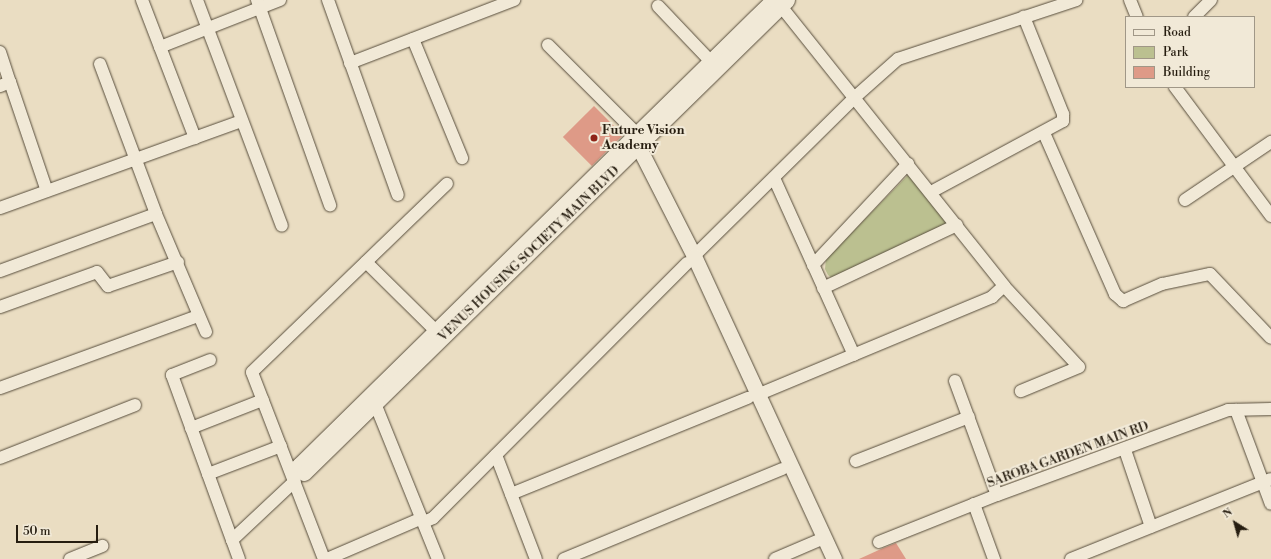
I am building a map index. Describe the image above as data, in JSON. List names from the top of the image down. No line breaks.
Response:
{"streets":{"street":["VENUS HOUSING SOCIETY MAIN BLVD","SAROBA GARDEN MAIN RD"]},"places":["Future Vision Academy"],"legend":["Road","Park","Building"],"scale_bar":"50 m","north":"top left"}
